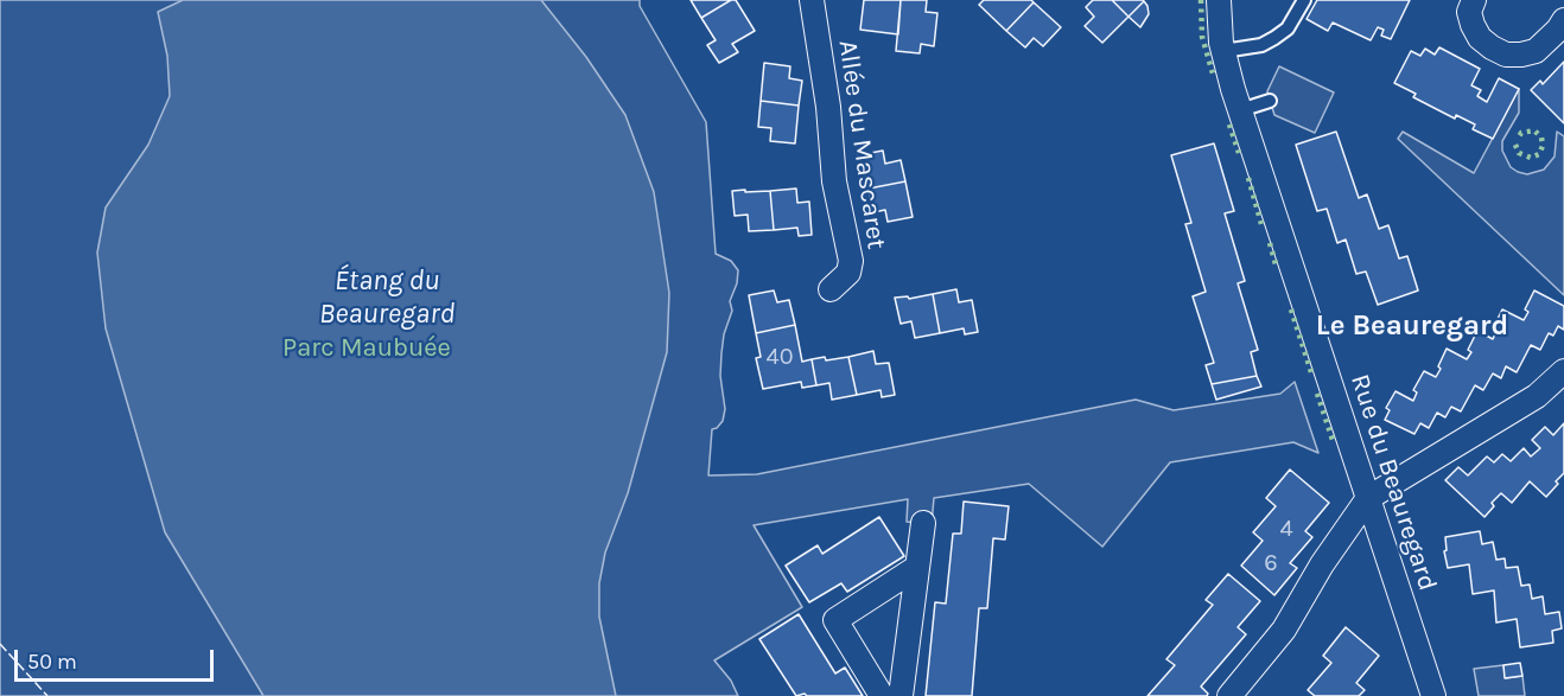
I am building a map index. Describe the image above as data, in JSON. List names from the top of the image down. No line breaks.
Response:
{"streets":{"street":["Allée du Mascaret","Rue du Beauregard"]},"districts":["Le Beauregard"],"water":["Étang du Beauregard"],"parks":["Parc Maubuée"],"house_numbers":["40","4","6"],"scale_bar":"50 m"}
